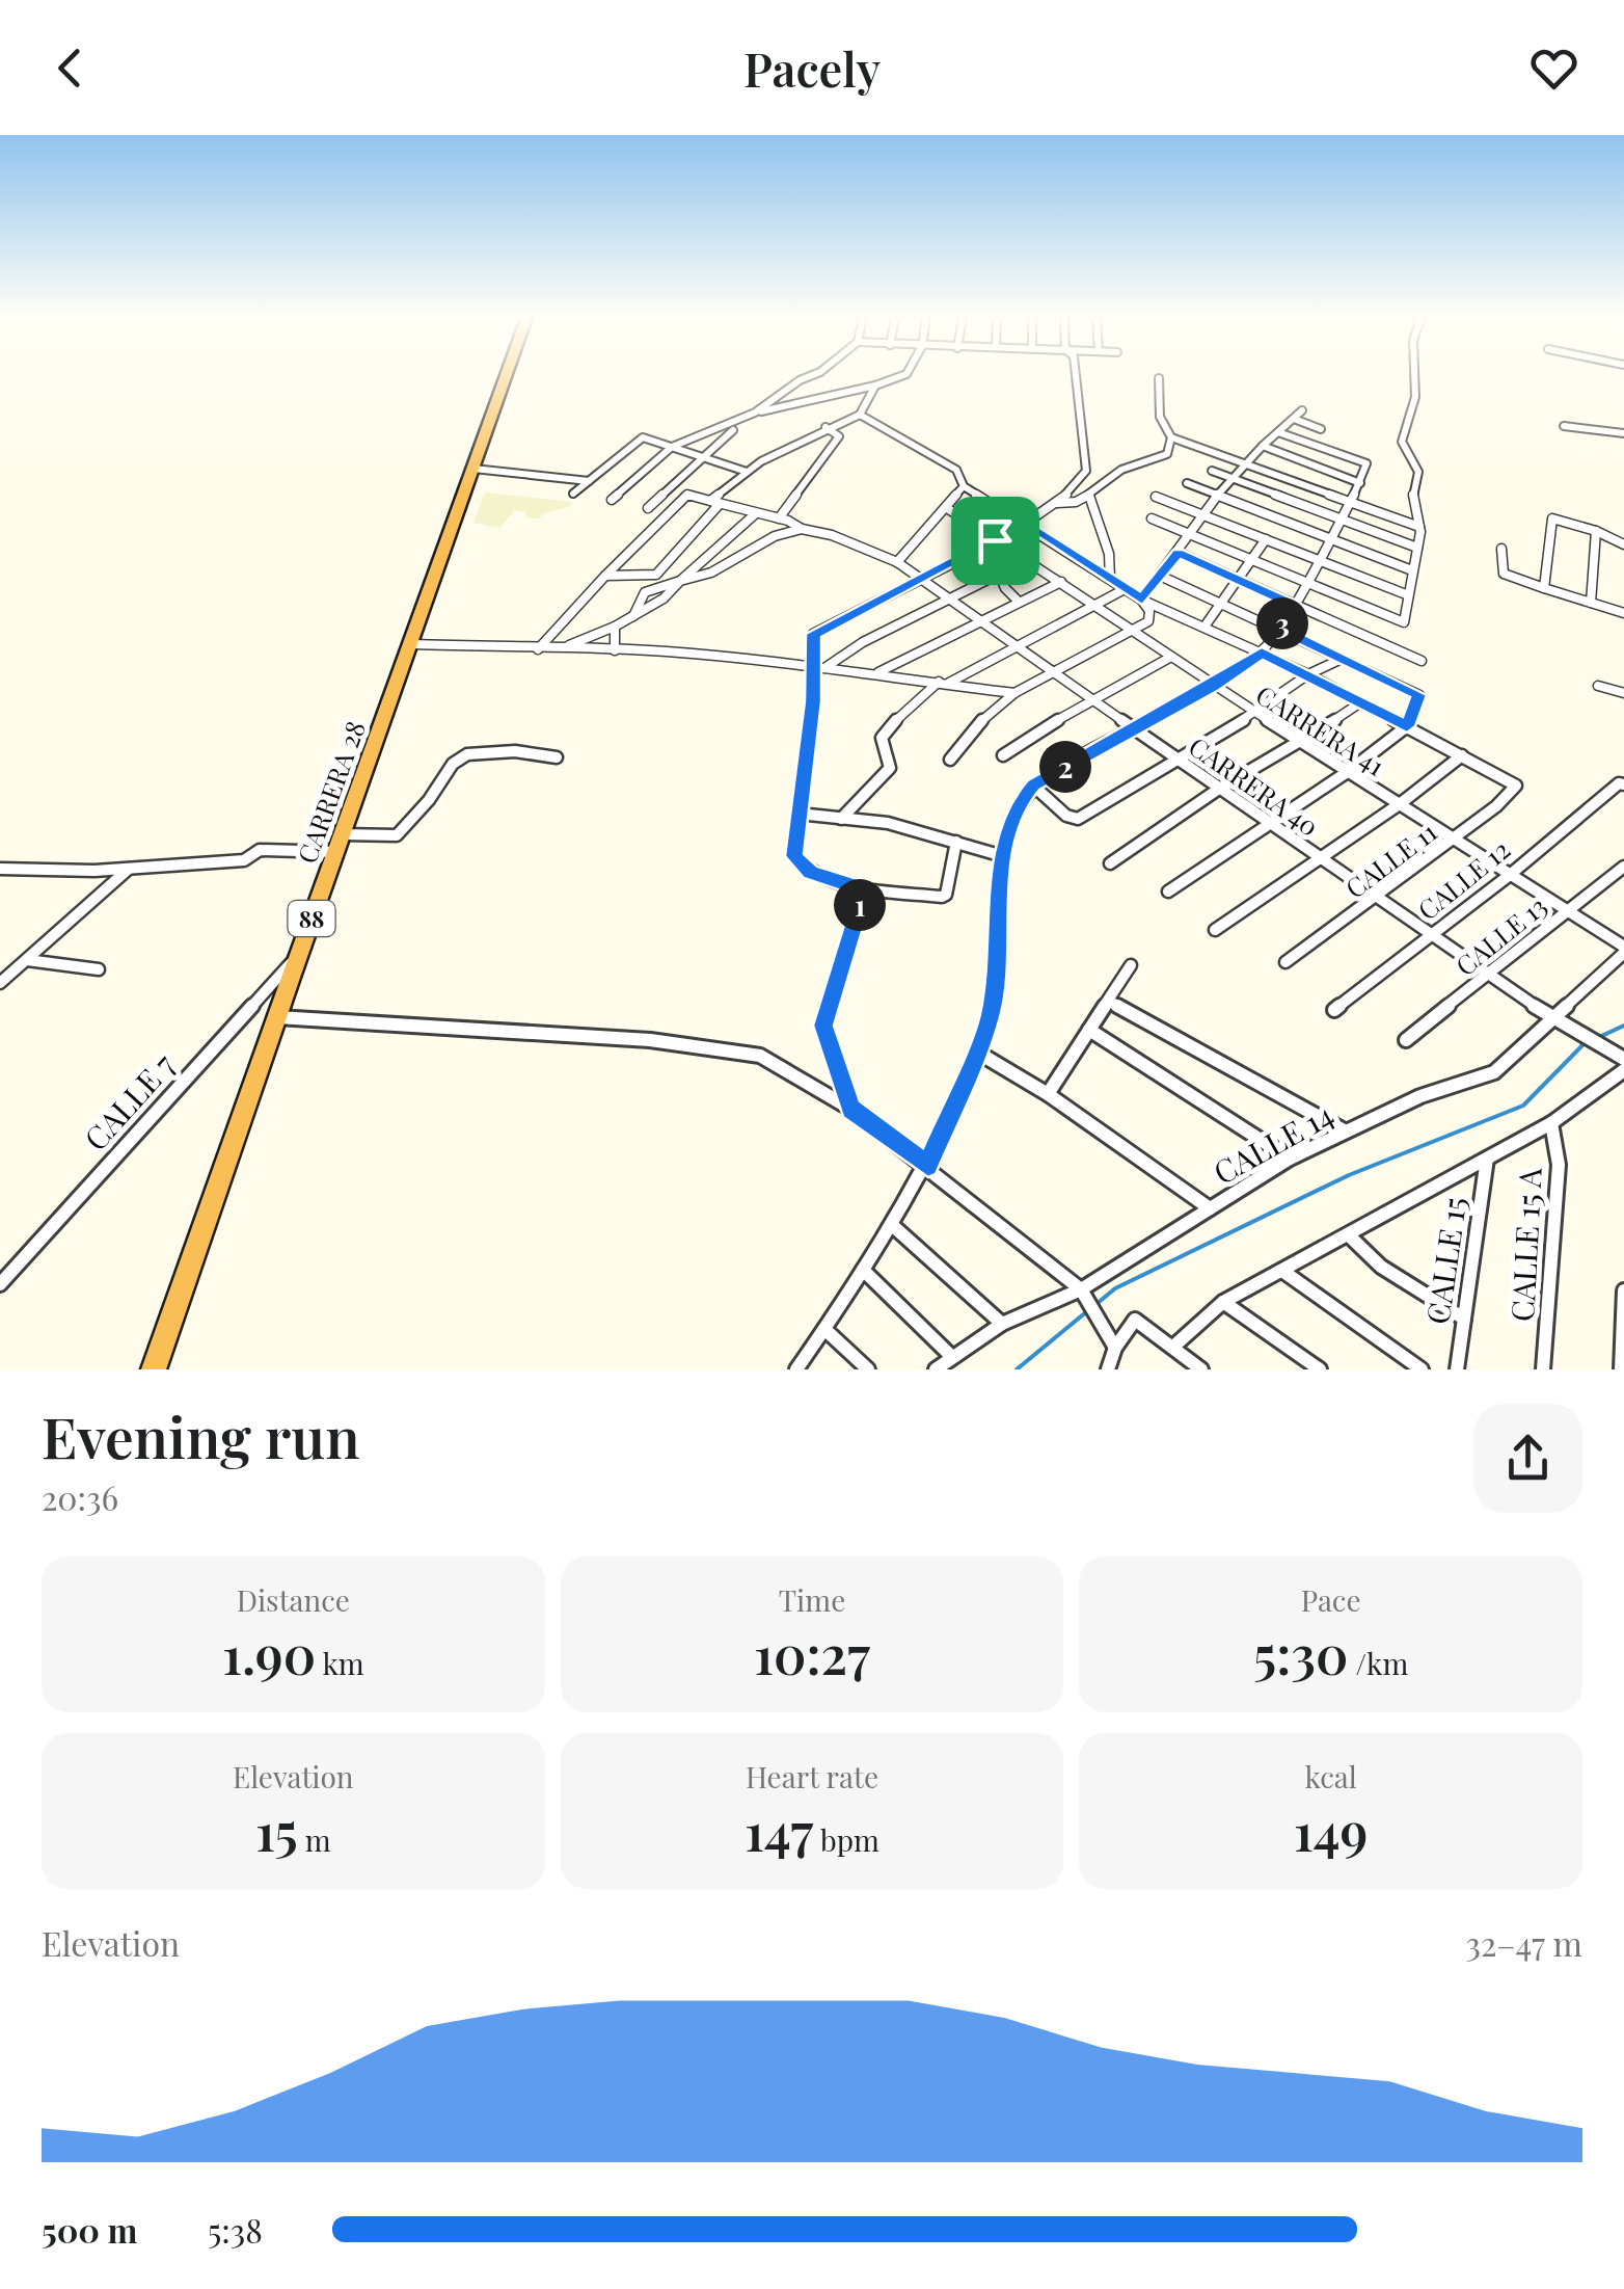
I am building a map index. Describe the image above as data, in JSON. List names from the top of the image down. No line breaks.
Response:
{"streets":{"highway":["CARRERA 28","88"],"street":["CARRERA 41","CARRERA 40","CALLE 11","CALLE 12","CALLE 13","CALLE 7","CALLE 14","CALLE 15 A","CALLE 15"]},"crossings":[["CARRERA 41","CALLE 11"],["CARRERA 41","CALLE 12"],["CARRERA 41","CALLE 13"],["CARRERA 41","CALLE 14"],["CARRERA 40","CALLE 11"],["CARRERA 40","CALLE 12"],["CARRERA 40","CALLE 13"],["CARRERA 40","CALLE 14"],["CARRERA 28","88"],["CARRERA 28","CALLE 7"]],"page":{"header":"Pacely","pins":["3","2","1"],"heading":["Evening run","20:36"],"stats":[["Distance","1.90 km"],["Time","10:27"],["Pace","5:30 /km"],["Elevation","15 m"],["Heart rate","147 bpm"],["kcal","149"]],"chart":["Elevation","32–47 m"],"list":[{"name":"500 m","note":"5:38"}]}}
